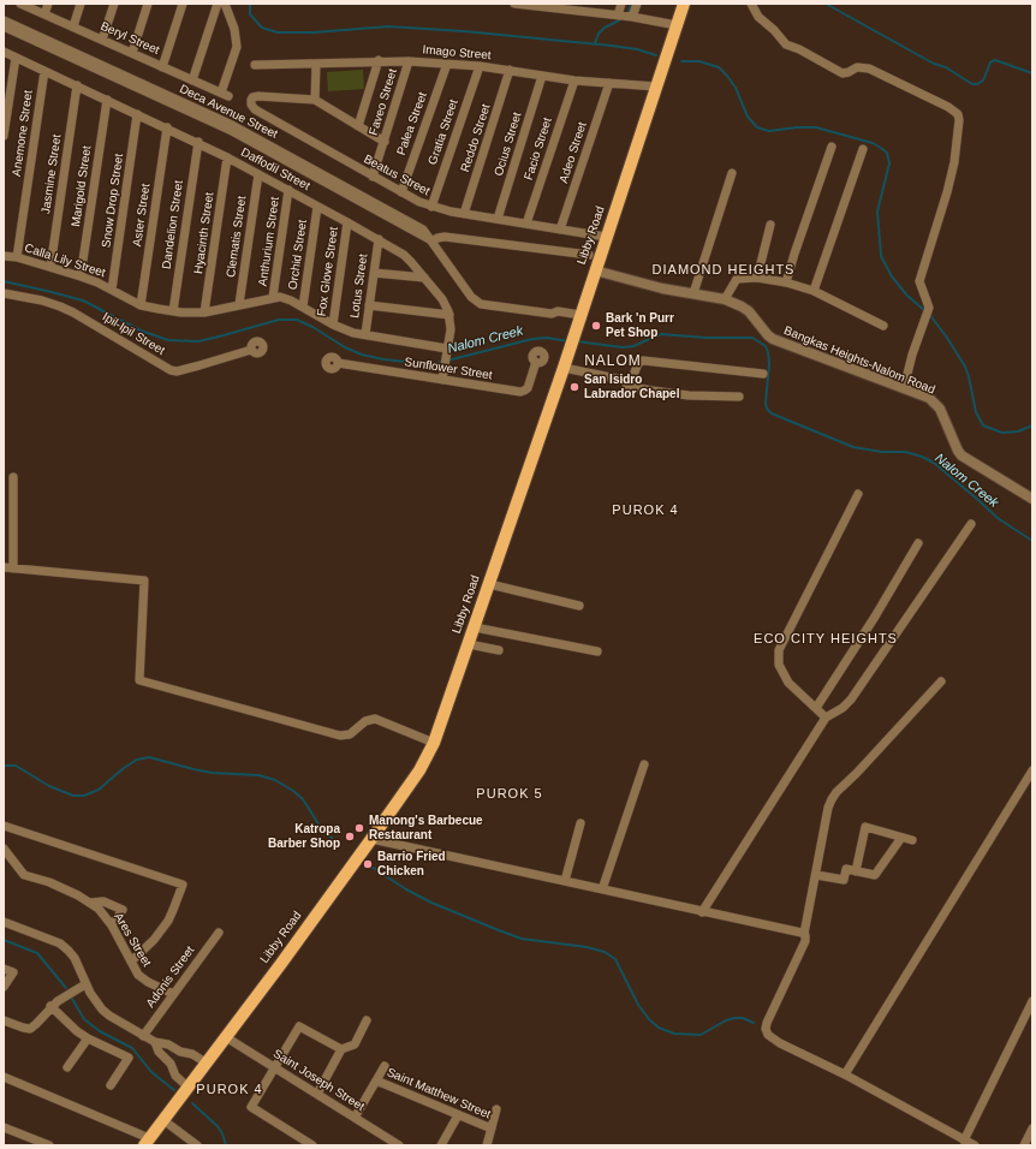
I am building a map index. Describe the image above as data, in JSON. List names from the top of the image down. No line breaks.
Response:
{"streets":{"main road":["Libby Road"],"street":["Beryl Street","Imago Street","Faveo Street","Deca Avenue Street","Palea Street","Gratia Street","Anemone Street","Reddo Street","Ocius Street","Facio Street","Adeo Street","Daffodil Street","Jasmine Street","Beatus Street","Marigold Street","Snow Drop Street","Aster Street","Dandelion Street","Hyacinth Street","Clematis Street","Anthurium Street","Orchid Street","Calla Lily Street","Fox Glove Street","Lotus Street","Ipil-Ipil Street","Bangkas Heights-Nalom Road","Sunflower Street","Ares Street","Adonis Street","Saint Joseph Street","Saint Matthew Street"]},"crossings":[["Imago Street","Faveo Street"],["Imago Street","Palea Street"],["Imago Street","Gratia Street"],["Imago Street","Reddo Street"],["Imago Street","Ocius Street"],["Imago Street","Facio Street"],["Imago Street","Adeo Street"],["Imago Street","Libby Road"],["Faveo Street","Beatus Street"],["Deca Avenue Street","Libby Road"],["Palea Street","Beatus Street"],["Gratia Street","Beatus Street"],["Anemone Street","Daffodil Street"],["Anemone Street","Calla Lily Street"],["Reddo Street","Beatus Street"],["Ocius Street","Beatus Street"],["Facio Street","Beatus Street"],["Adeo Street","Beatus Street"],["Daffodil Street","Jasmine Street"],["Daffodil Street","Marigold Street"],["Daffodil Street","Snow Drop Street"],["Daffodil Street","Aster Street"],["Daffodil Street","Dandelion Street"],["Daffodil Street","Hyacinth Street"],["Daffodil Street","Clematis Street"],["Daffodil Street","Anthurium Street"],["Daffodil Street","Orchid Street"],["Daffodil Street","Fox Glove Street"],["Daffodil Street","Lotus Street"],["Jasmine Street","Calla Lily Street"],["Beatus Street","Libby Road"],["Marigold Street","Calla Lily Street"],["Snow Drop Street","Calla Lily Street"],["Aster Street","Calla Lily Street"],["Dandelion Street","Calla Lily Street"],["Hyacinth Street","Calla Lily Street"],["Libby Road","Bangkas Heights-Nalom Road"],["Libby Road","Saint Joseph Street"],["Clematis Street","Calla Lily Street"],["Anthurium Street","Calla Lily Street"],["Orchid Street","Calla Lily Street"],["Calla Lily Street","Fox Glove Street"],["Calla Lily Street","Lotus Street"],["Ares Street","Adonis Street"]],"districts":["DIAMOND HEIGHTS","NALOM","PUROK 4","ECO CITY HEIGHTS","PUROK 5","PUROK 4"],"water":["Nalom Creek"],"places":["Bark 'n Purr Pet Shop","San Isidro Labrador Chapel","Manong's Barbecue Restaurant","Katropa Barber Shop","Barrio Fried Chicken"]}
